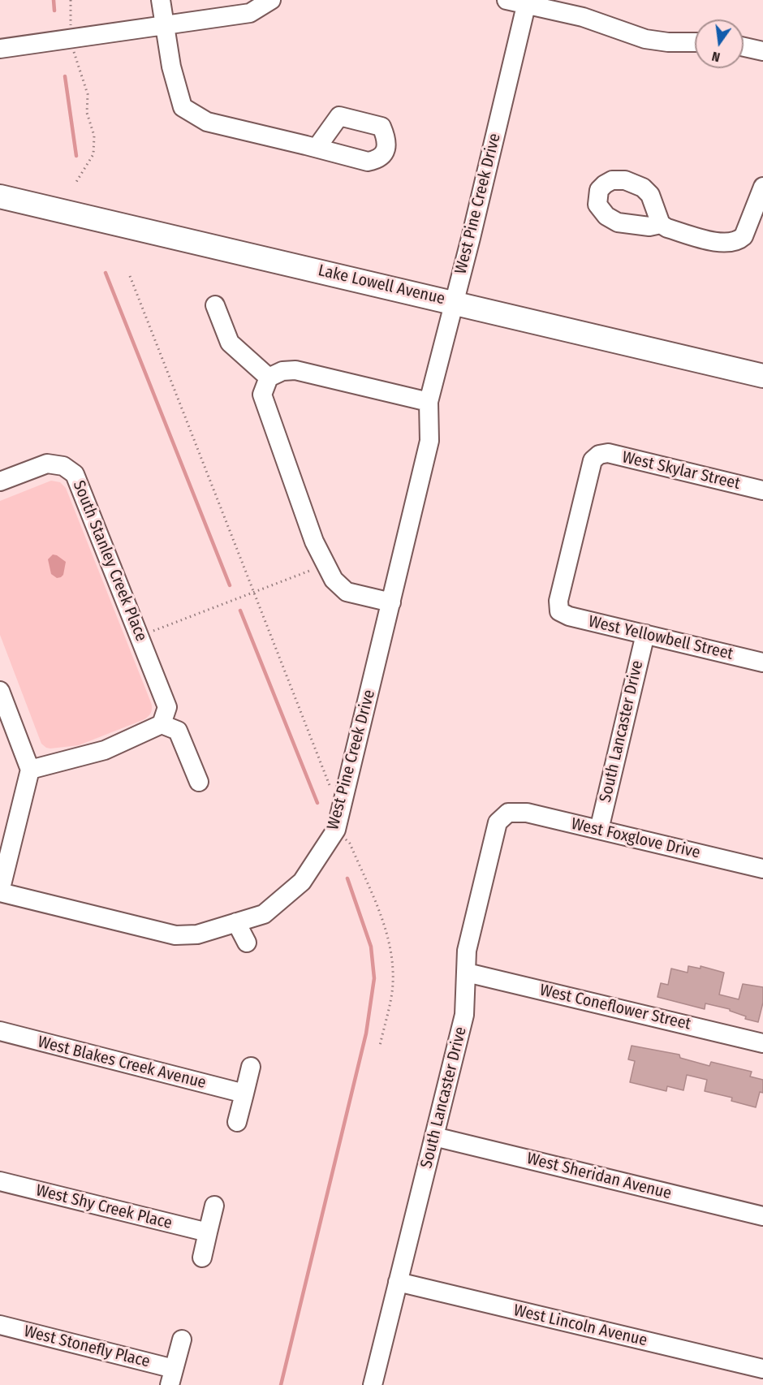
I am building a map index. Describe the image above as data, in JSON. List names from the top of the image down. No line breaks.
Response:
{"streets":{"main road":["Lake Lowell Avenue"],"street":["West Pine Creek Drive","West Skylar Street","South Stanley Creek Place","West Yellowbell Street","South Lancaster Drive","West Foxglove Drive","West Coneflower Street","West Blakes Creek Avenue","West Sheridan Avenue","West Shy Creek Place","West Lincoln Avenue","West Stonefly Place"]},"crossings":[["West Pine Creek Drive","Lake Lowell Avenue"],["West Skylar Street","West Yellowbell Street"],["West Yellowbell Street","South Lancaster Drive"],["South Lancaster Drive","West Foxglove Drive"],["South Lancaster Drive","West Coneflower Street"],["South Lancaster Drive","West Sheridan Avenue"],["South Lancaster Drive","West Lincoln Avenue"]],"north":"bottom"}
